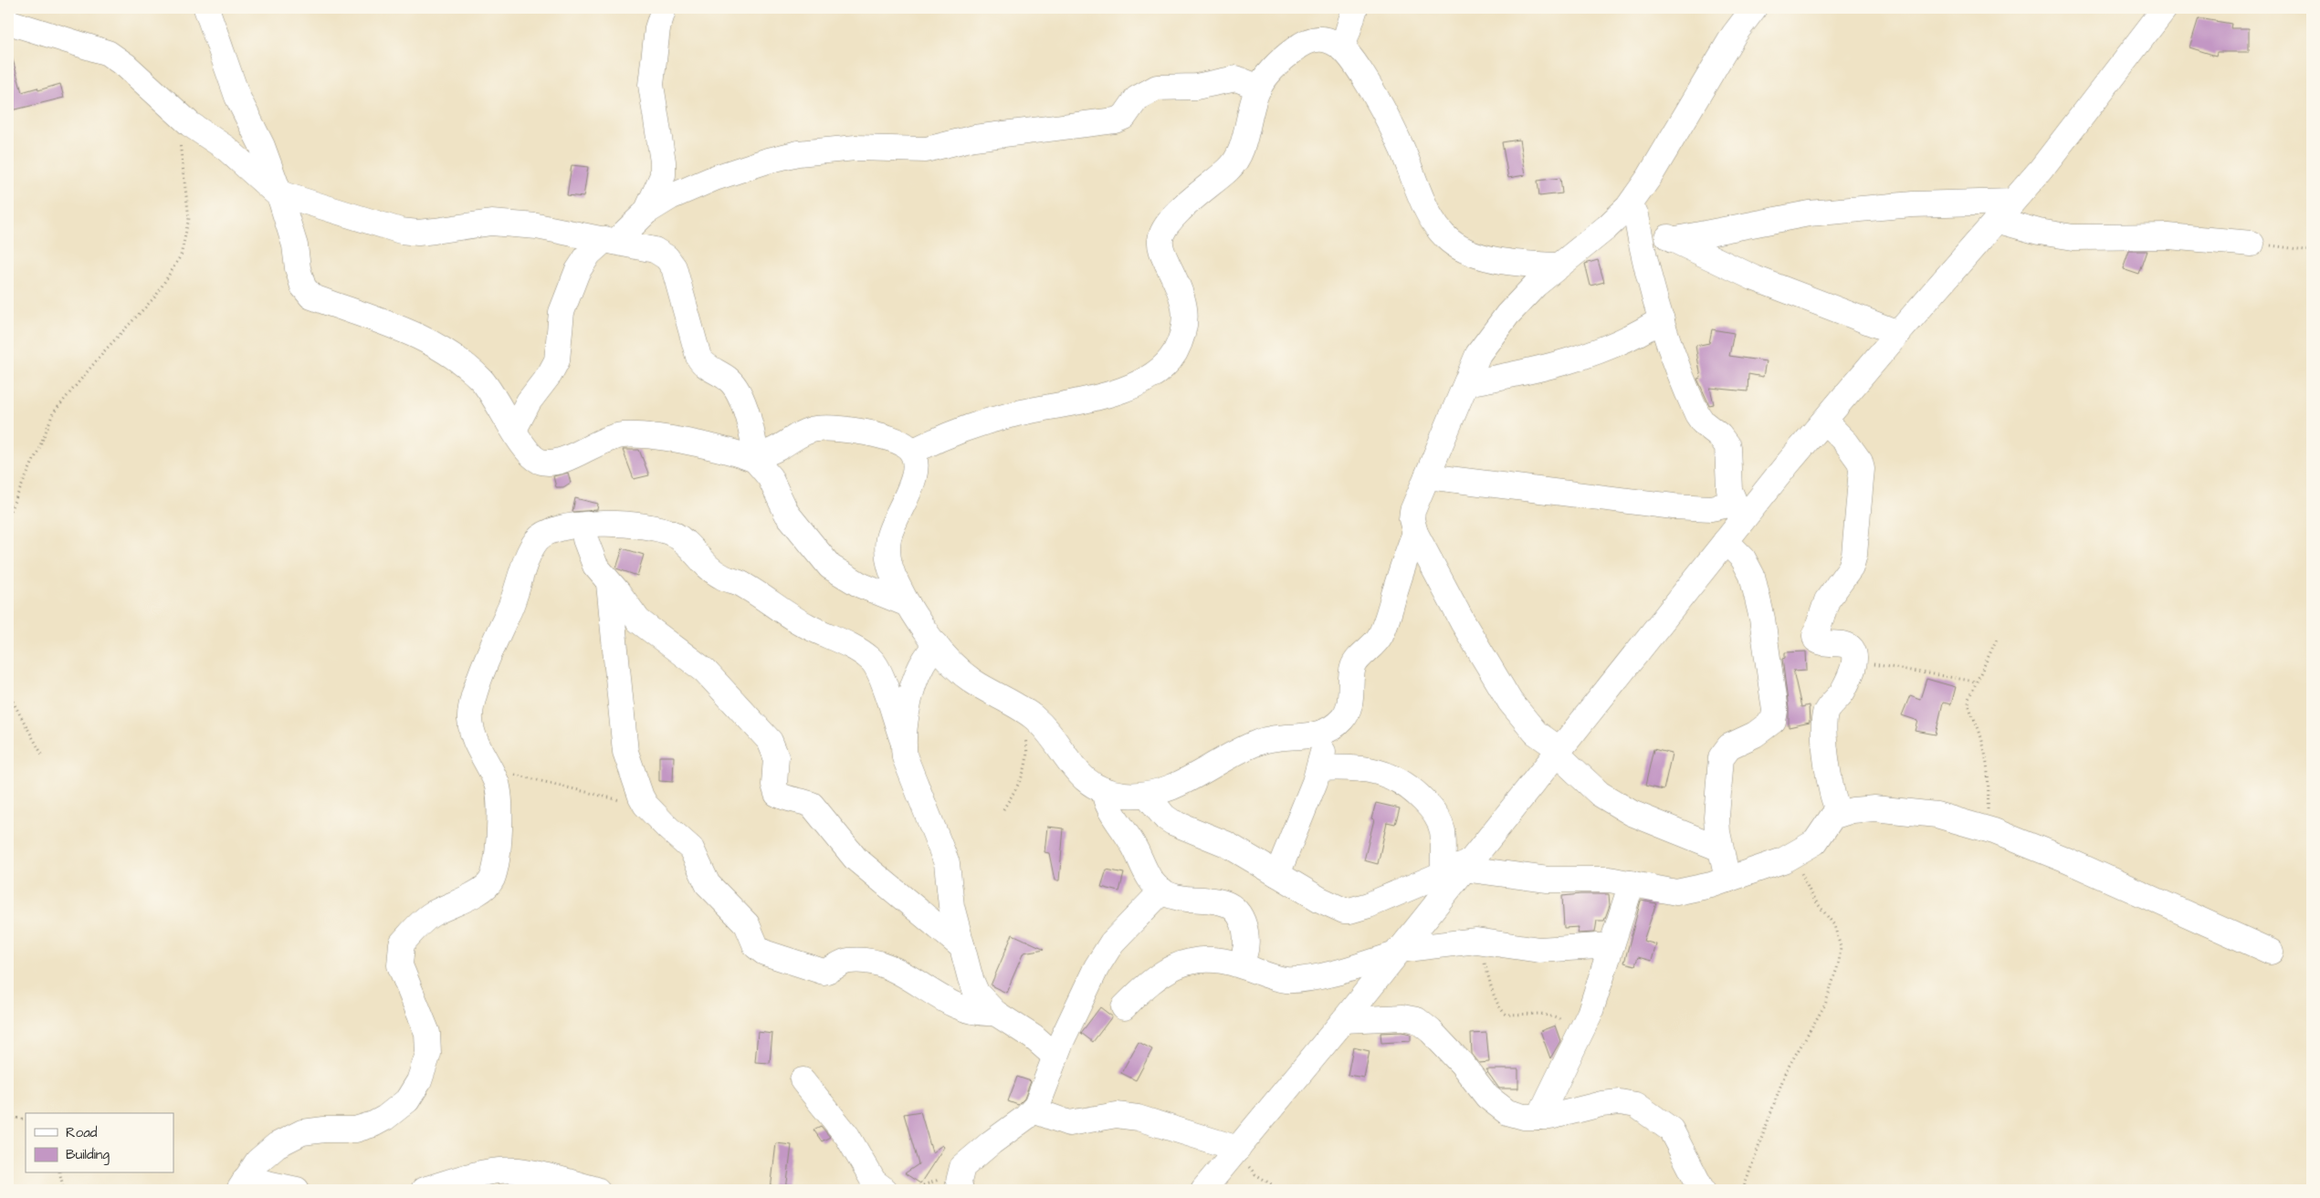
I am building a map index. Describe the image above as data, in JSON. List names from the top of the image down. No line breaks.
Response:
{"legend":["Road","Building"]}
